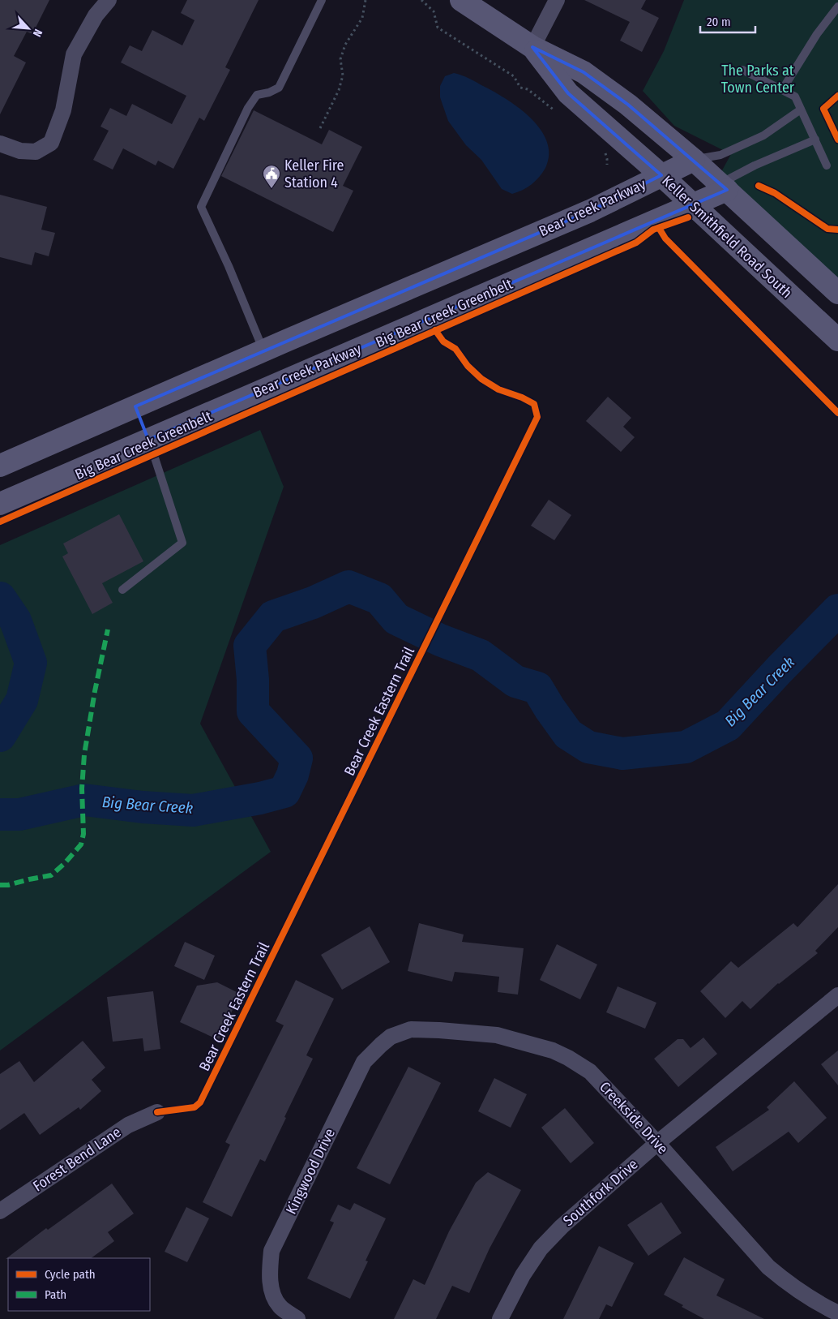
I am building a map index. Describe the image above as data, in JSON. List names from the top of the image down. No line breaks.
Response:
{"streets":{"main road":["Bear Creek Parkway","Keller Smithfield Road South"],"street":["Creekside Drive","Forest Bend Lane","Kingwood Drive","Southfork Drive"],"cycle path":["Big Bear Creek Greenbelt"]},"crossings":[["Bear Creek Parkway","Keller Smithfield Road South"],["Creekside Drive","Kingwood Drive"],["Creekside Drive","Southfork Drive"]],"water":["Big Bear Creek"],"parks":["The Parks at Town Center"],"places":{"public building":["Keller Fire Station 4"]},"legend":["Cycle path","Path"],"scale_bar":"20 m","north":"bottom right"}
